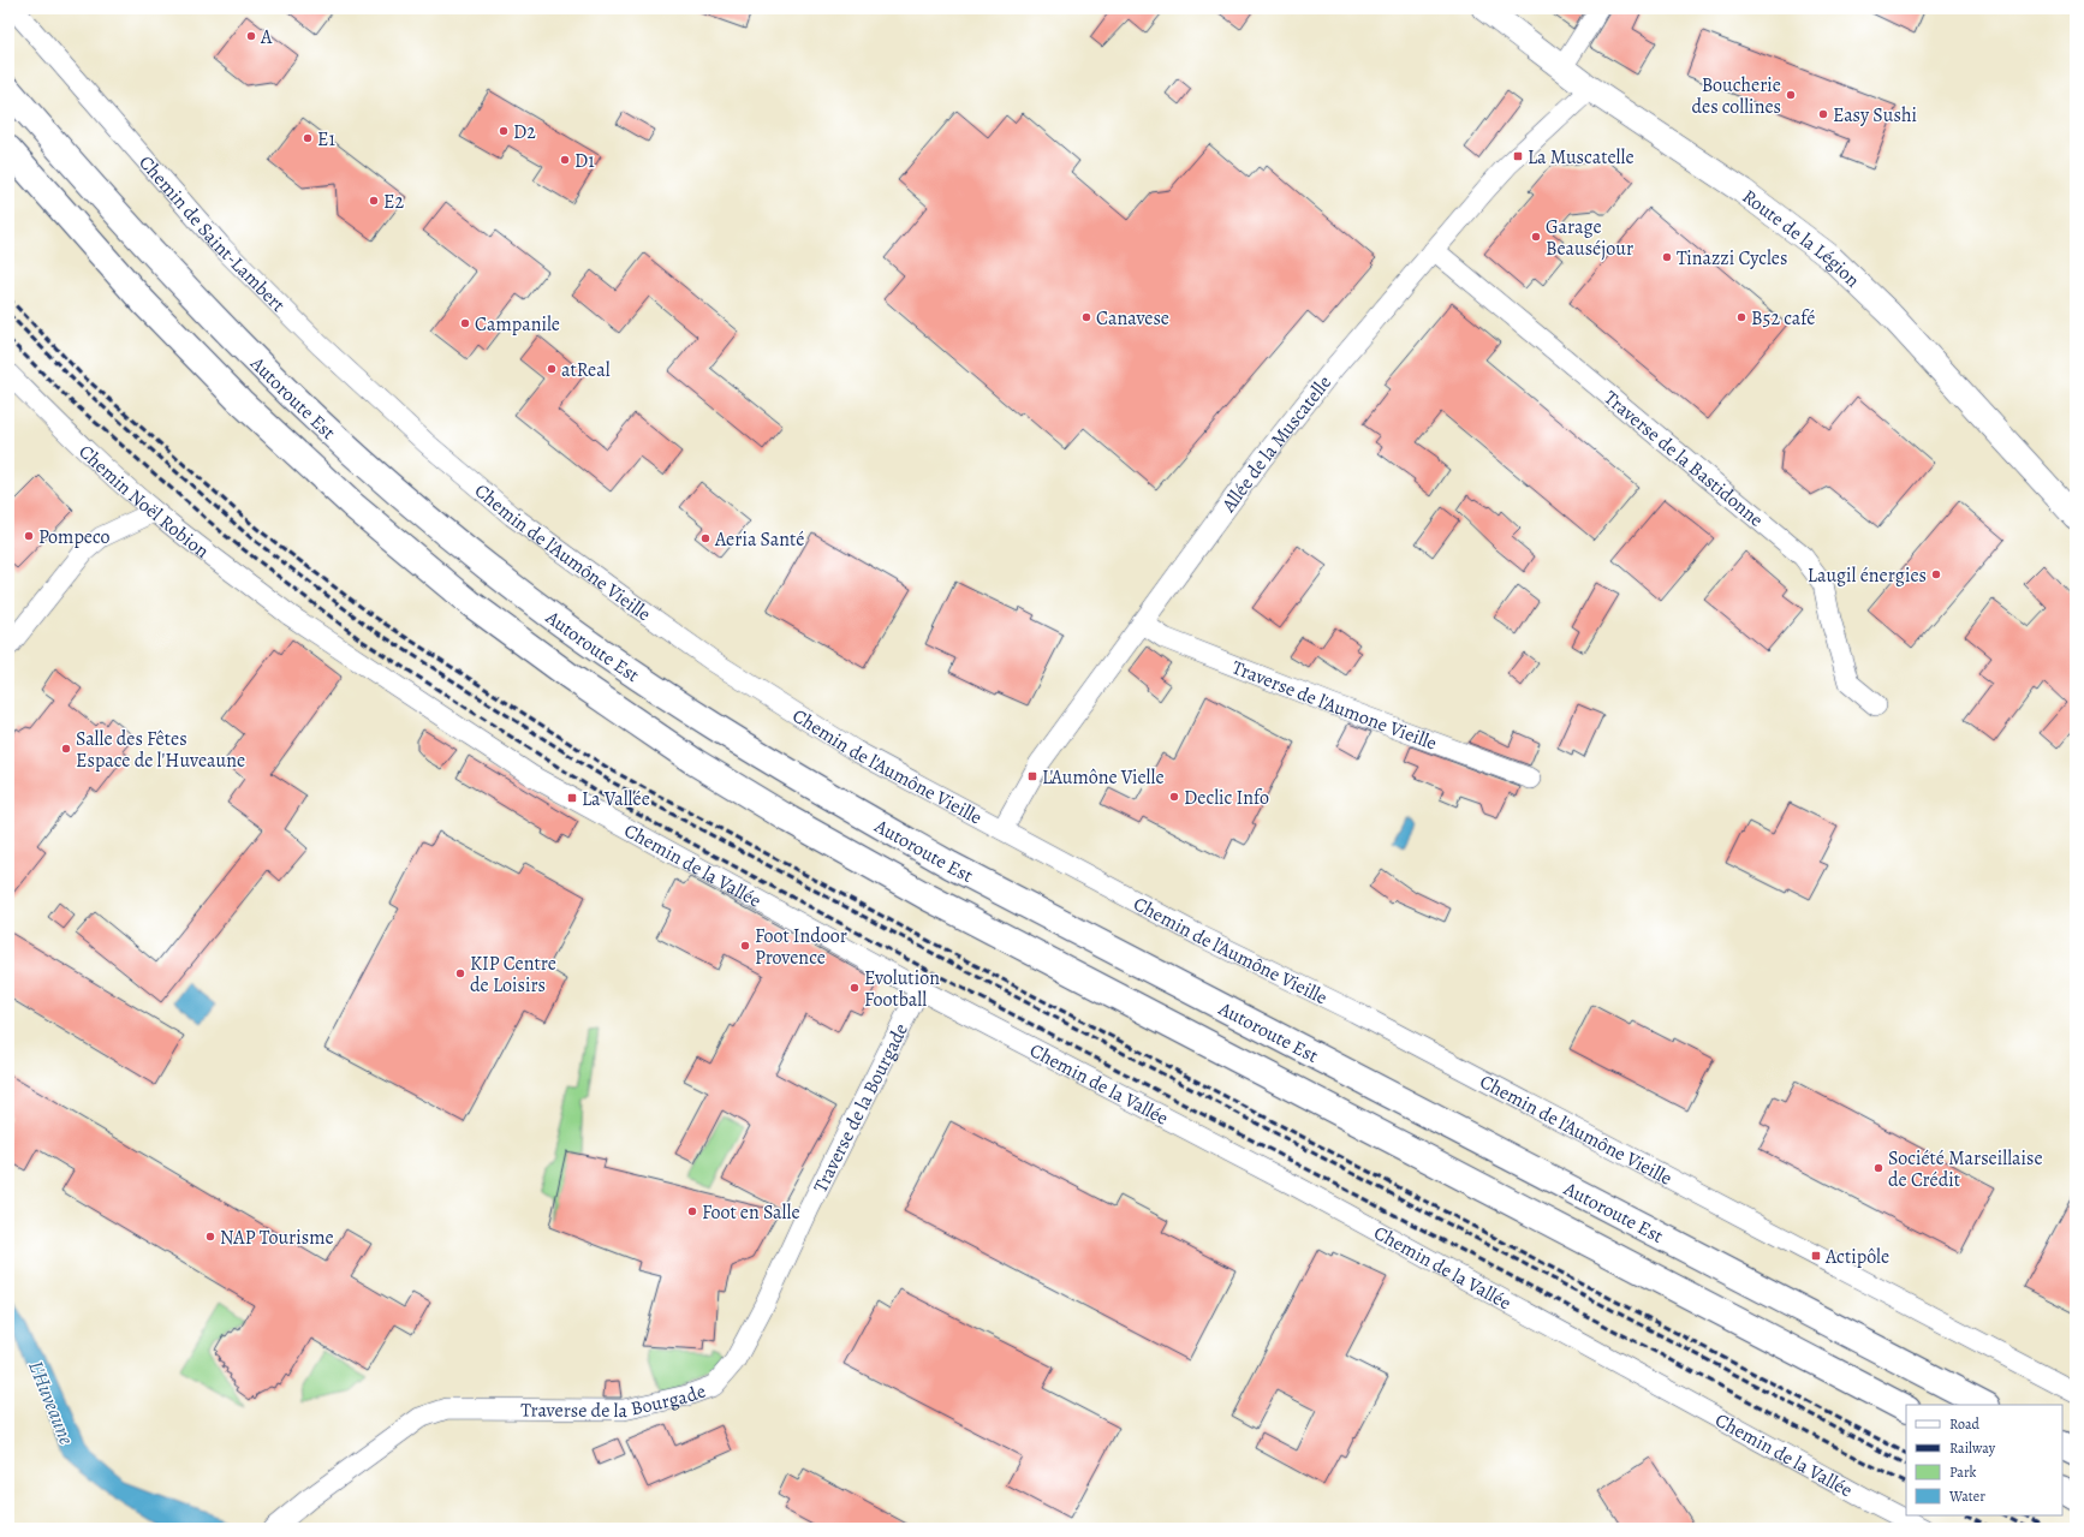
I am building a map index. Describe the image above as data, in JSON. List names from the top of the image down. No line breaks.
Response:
{"streets":{"highway":["Autoroute Est"],"main road":["Route de la Légion"],"street":["Chemin de Saint-Lambert","Allée de la Muscatelle","Traverse de la Bastidonne","Chemin Noël Robion","Chemin de l'Aumône Vieille","Traverse de l'Aumone Vieille","Chemin de la Vallée","Traverse de la Bourgade"]},"crossings":[["Chemin de Saint-Lambert","Chemin de l'Aumône Vieille"],["Route de la Légion","Allée de la Muscatelle"],["Allée de la Muscatelle","Traverse de la Bastidonne"],["Allée de la Muscatelle","Chemin de l'Aumône Vieille"],["Allée de la Muscatelle","Traverse de l'Aumone Vieille"],["Chemin Noël Robion","Chemin de la Vallée"],["Chemin de la Vallée","Traverse de la Bourgade"]],"water":["L'Huveaune"],"places":{"other":["A","Boucherie des collines","Easy Sushi","D2","E1","D1","E2","Garage Beauséjour","Tinazzi Cycles","Canavese","B52 café","Campanile","atReal","Pompeco","Aeria Santé","Laugil énergies","Salle des Fêtes Espace de l'Huveaune","Declic Info","Foot Indoor Provence","KIP Centre de Loisirs","Evolution Football","Société Marseillaise de Crédit","Foot en Salle","NAP Tourisme"],"transit":["La Muscatelle","L'Aumône Vielle","La Vallée","Actipôle"]},"legend":["Road","Railway","Park","Water"]}
